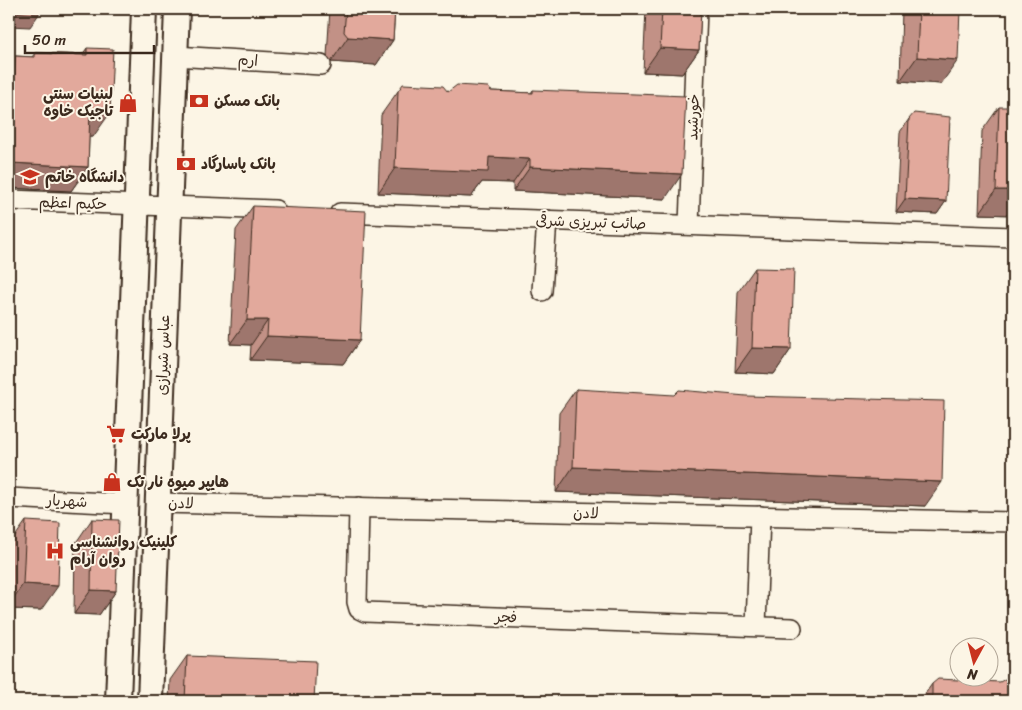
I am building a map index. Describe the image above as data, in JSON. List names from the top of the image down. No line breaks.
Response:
{"streets":{"main road":["عباس شیرازی"],"street":["ارم","خورشید","حکیم اعظم","صائب تبریزی شرقی","شهریار","لادن","فجر"]},"crossings":[["ارم","عباس شیرازی"],["خورشید","صائب تبریزی شرقی"],["حکیم اعظم","عباس شیرازی"],["عباس شیرازی","لادن"],["لادن","فجر"]],"places":{"bank":["بانک مسکن","بانک پاسارگاد"],"shop":["لبنیات سنتی تاجیک خاوه","هایپر میوه نار تک"],"school or university":["دانشگاه خاتم"],"supermarket":["پرلا مارکت"],"hospital":["کلینیک روانشناسی روان آرام"]},"scale_bar":"50 m","north":"bottom"}
